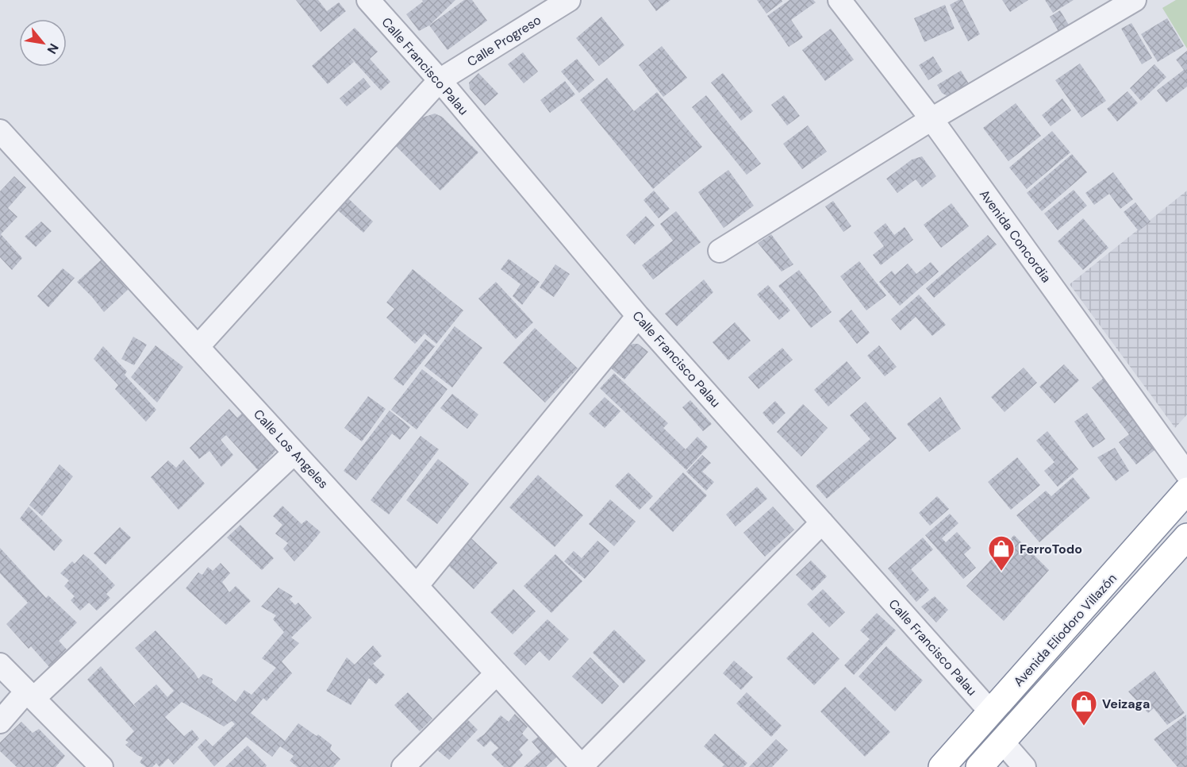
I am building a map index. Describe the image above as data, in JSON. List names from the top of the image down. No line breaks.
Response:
{"streets":{"highway":["Avenida Eliodoro Villazón"],"street":["Calle Progreso","Calle Francisco Palau","Avenida Concordia","Calle Los Angeles"]},"crossings":[["Calle Progreso","Calle Francisco Palau"],["Calle Progreso","Calle Los Angeles"],["Calle Francisco Palau","Avenida Eliodoro Villazón"]],"places":{"shop":["FerroTodo","Veizaga"]},"north":"bottom right"}
